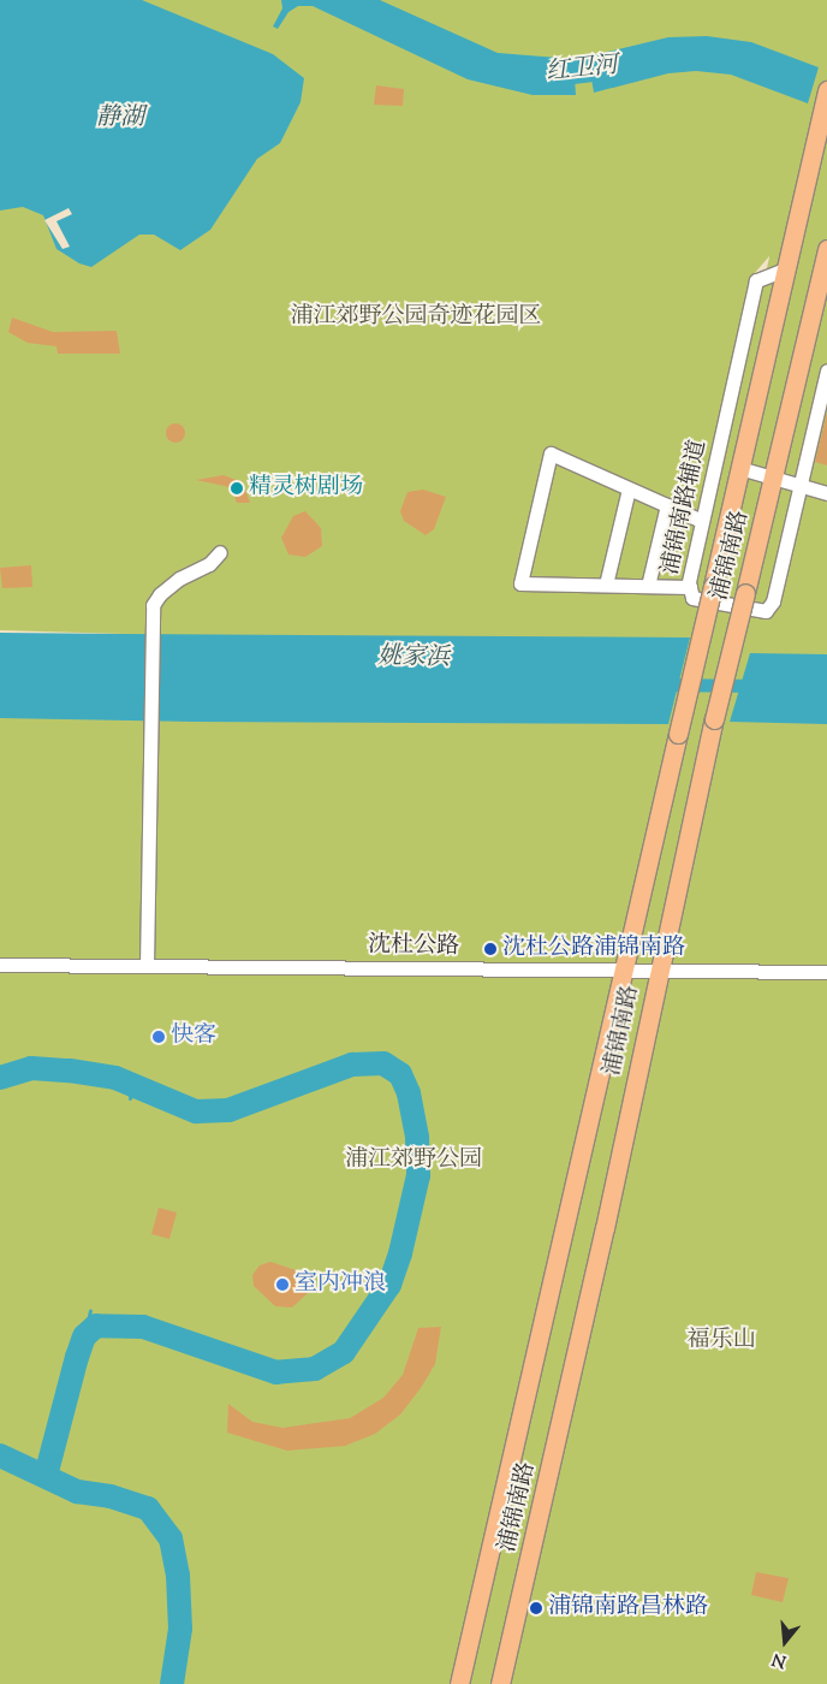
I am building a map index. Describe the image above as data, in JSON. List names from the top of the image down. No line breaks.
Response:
{"streets":{"main road":["浦锦南路"],"street":["浦锦南路辅道","沈杜公路"]},"crossings":[["浦锦南路辅道","浦锦南路"],["浦锦南路","沈杜公路"]],"water":["红卫河","静湖","姚家浜"],"parks":["浦江郊野公园奇迹花园区","浦江郊野公园","福乐山"],"places":["精灵树剧场","沈杜公路浦锦南路","快客","室内冲浪","浦锦南路昌林路"],"north":"bottom"}
